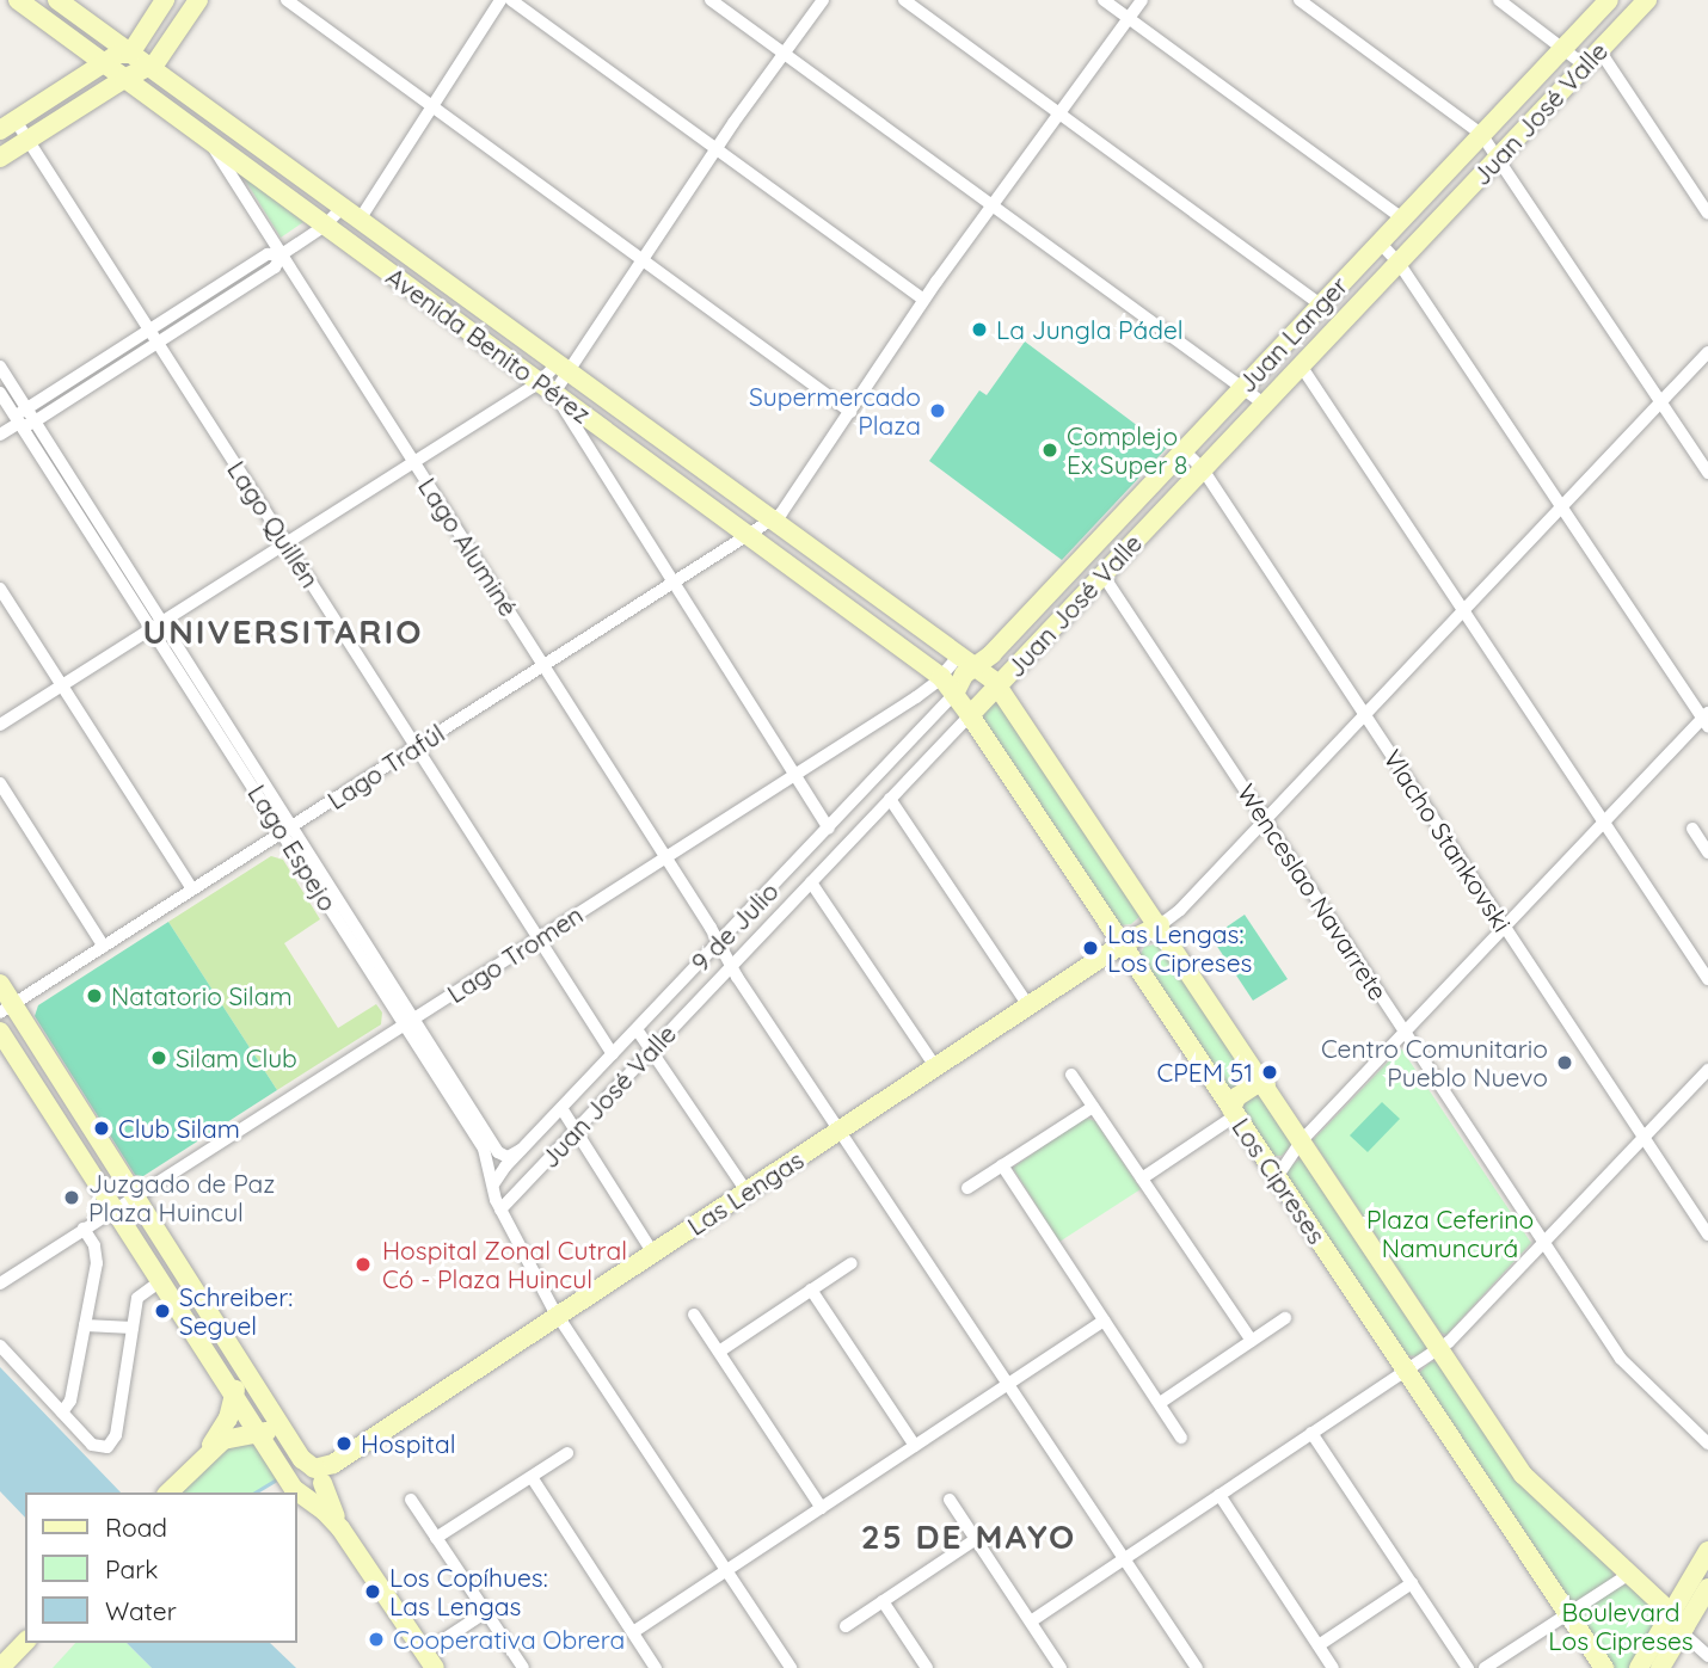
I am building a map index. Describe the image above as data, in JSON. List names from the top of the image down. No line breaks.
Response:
{"streets":{"main road":["Juan José Valle","Juan Langer","Avenida Benito Pérez","9 de Julio","Los Cipreses","Las Lengas"],"street":["Lago Quillén","Lago Aluminé","Lago Trafúl","Vlacho Stankovski","Lago Espejo","Wenceslao Navarrete","Lago Tromen"]},"crossings":[["Juan José Valle","Juan Langer"],["Juan José Valle","Avenida Benito Pérez"],["Juan José Valle","Lago Aluminé"],["Juan José Valle","Vlacho Stankovski"],["Juan José Valle","Lago Espejo"],["Juan José Valle","Wenceslao Navarrete"],["Juan José Valle","9 de Julio"],["Juan José Valle","Los Cipreses"],["Juan Langer","Avenida Benito Pérez"],["Juan Langer","Vlacho Stankovski"],["Juan Langer","9 de Julio"],["Avenida Benito Pérez","Lago Aluminé"],["Avenida Benito Pérez","Lago Trafúl"],["Avenida Benito Pérez","9 de Julio"],["Avenida Benito Pérez","Lago Tromen"],["Avenida Benito Pérez","Los Cipreses"],["Lago Quillén","Lago Trafúl"],["Lago Quillén","9 de Julio"],["Lago Quillén","Lago Tromen"],["Lago Aluminé","Lago Trafúl"],["Lago Aluminé","9 de Julio"],["Lago Aluminé","Lago Tromen"],["Lago Aluminé","Las Lengas"],["Lago Trafúl","Lago Espejo"],["Lago Espejo","9 de Julio"],["Lago Espejo","Lago Tromen"],["Lago Espejo","Las Lengas"],["9 de Julio","Los Cipreses"],["Los Cipreses","Las Lengas"]],"districts":["UNIVERSITARIO","25 DE MAYO"],"parks":["Plaza Ceferino Namuncurá","Boulevard Los Cipreses"],"places":["La Jungla Pádel","Supermercado Plaza","Complejo Ex Super 8","Las Lengas: Los Cipreses","Natatorio Silam","Silam Club","Centro Comunitario Pueblo Nuevo","CPEM 51","Club Silam","Juzgado de Paz Plaza Huincul","Hospital Zonal Cutral Có - Plaza Huincul","Schreiber: Seguel","Hospital","Los Copíhues: Las Lengas","Cooperativa Obrera"],"legend":["Road","Park","Water"]}
